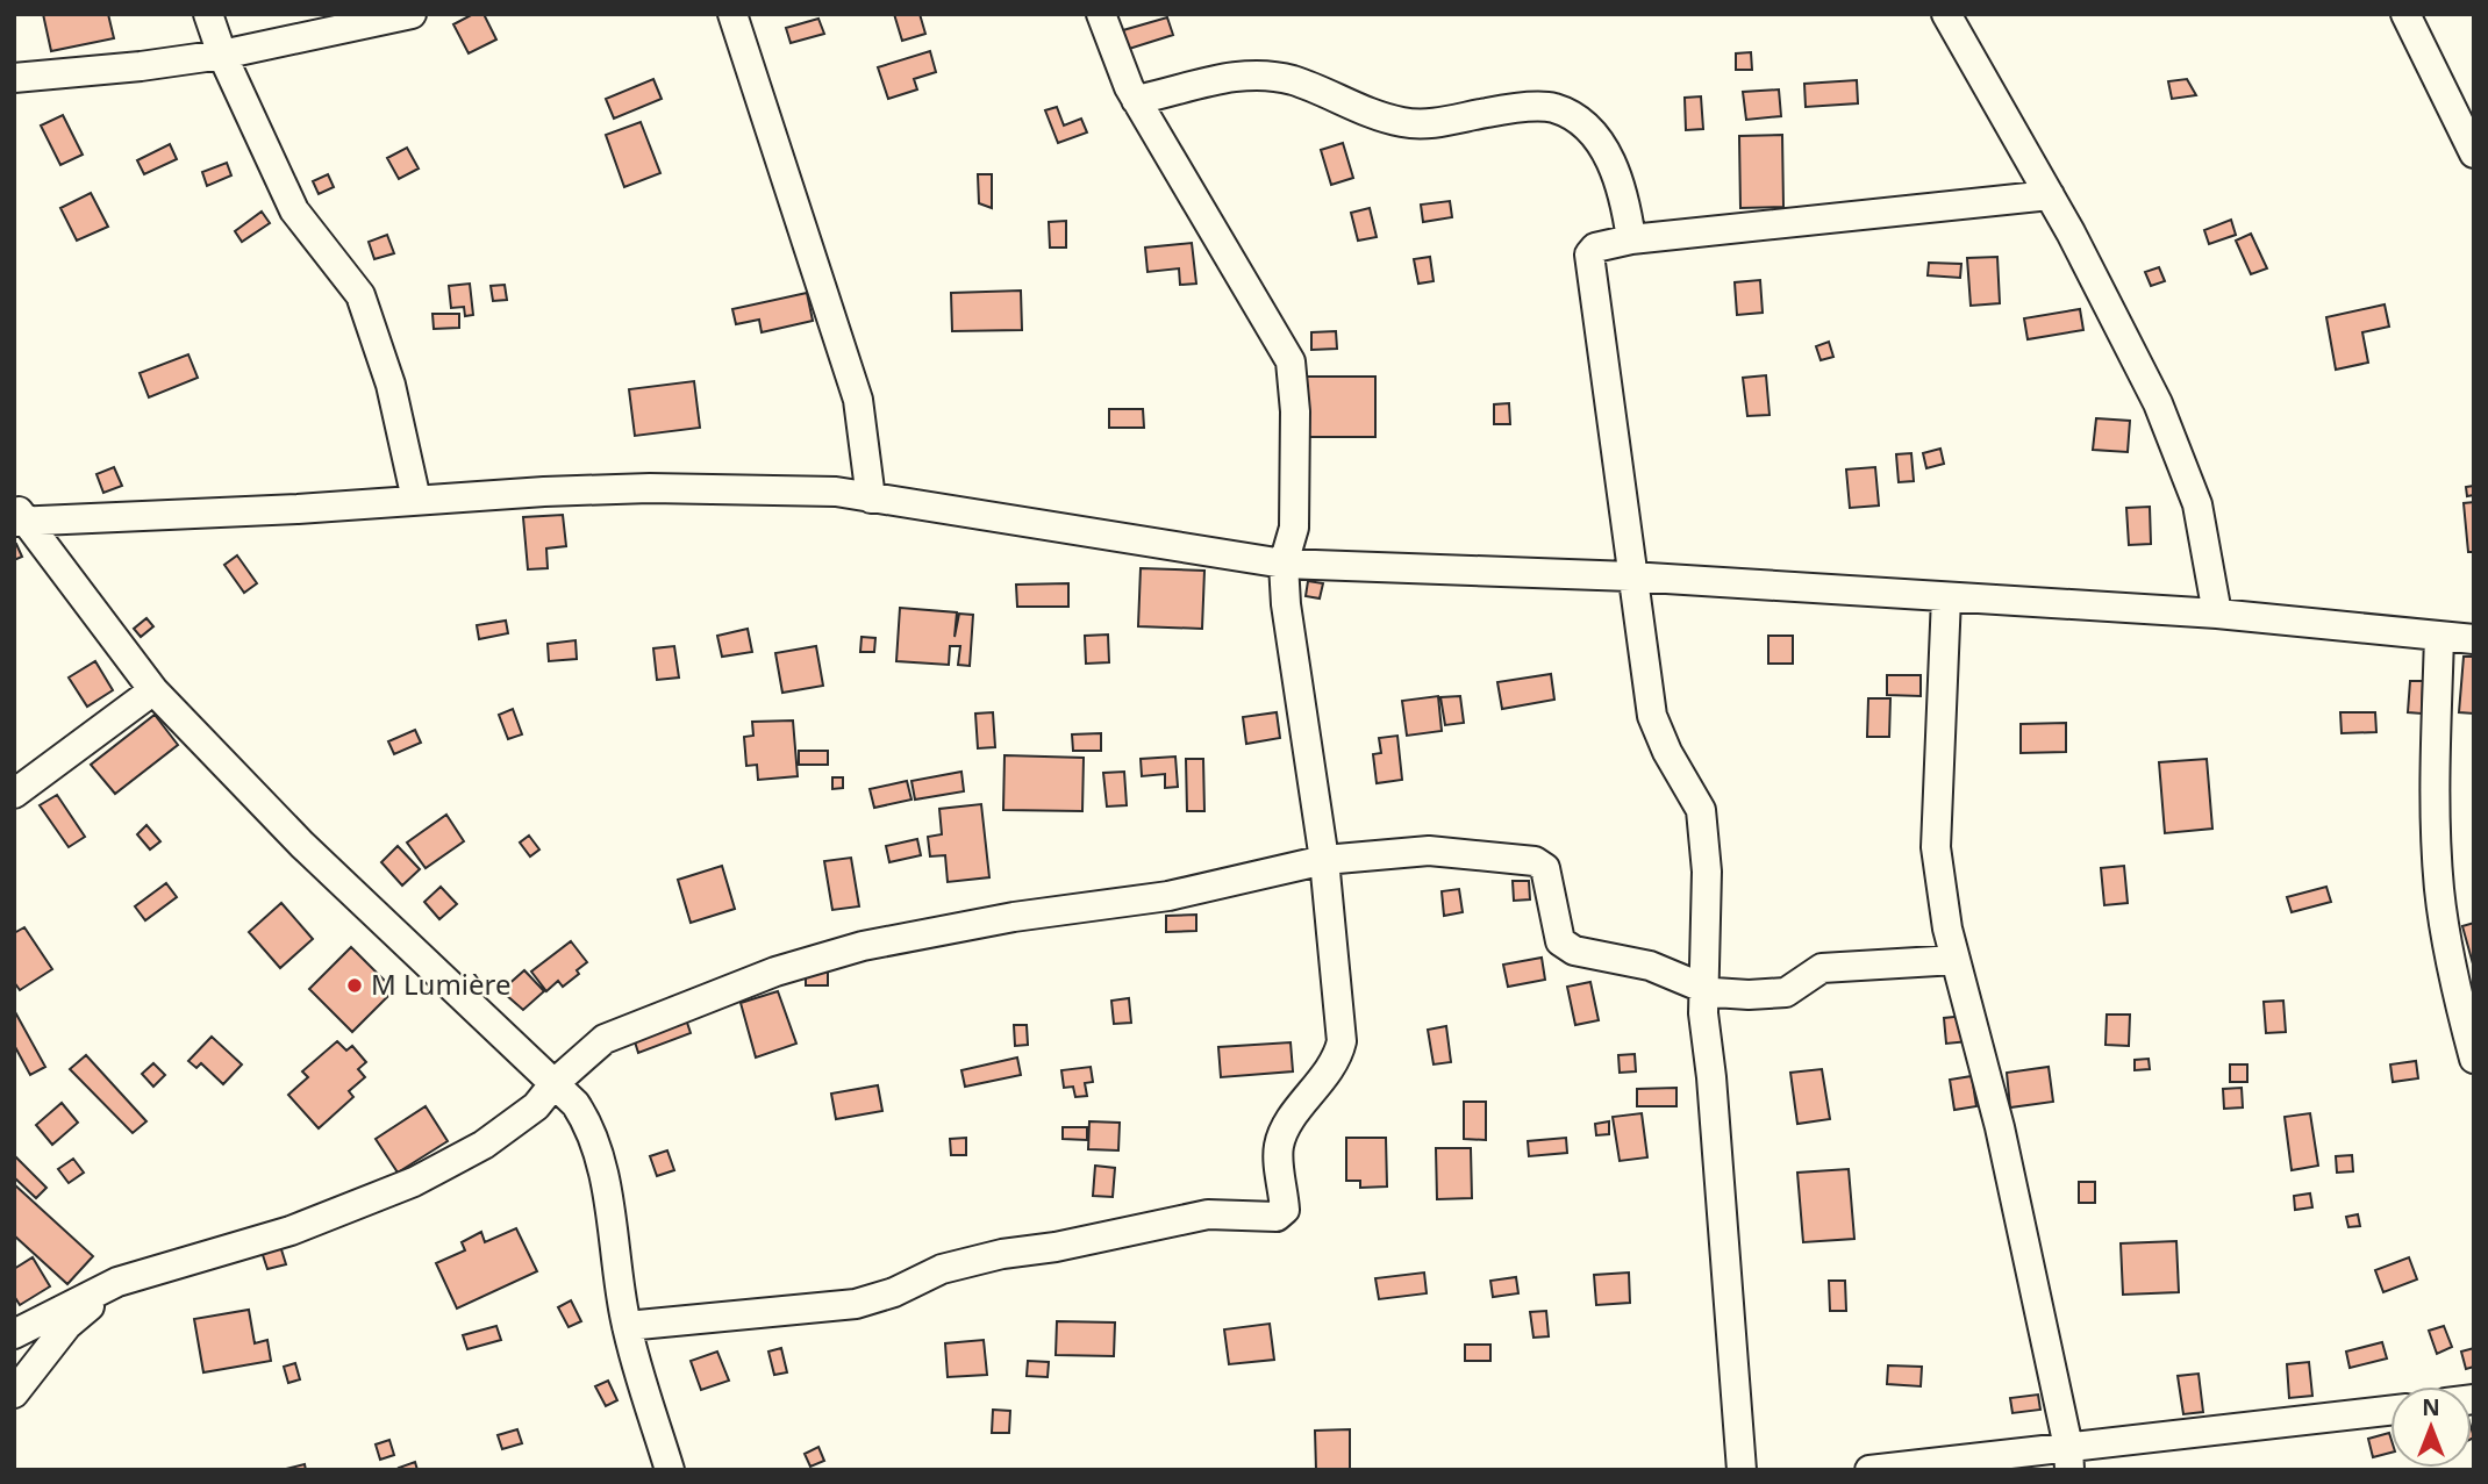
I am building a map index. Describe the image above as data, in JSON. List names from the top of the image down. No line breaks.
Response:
{"places":["M Lumière"],"north":"top"}
